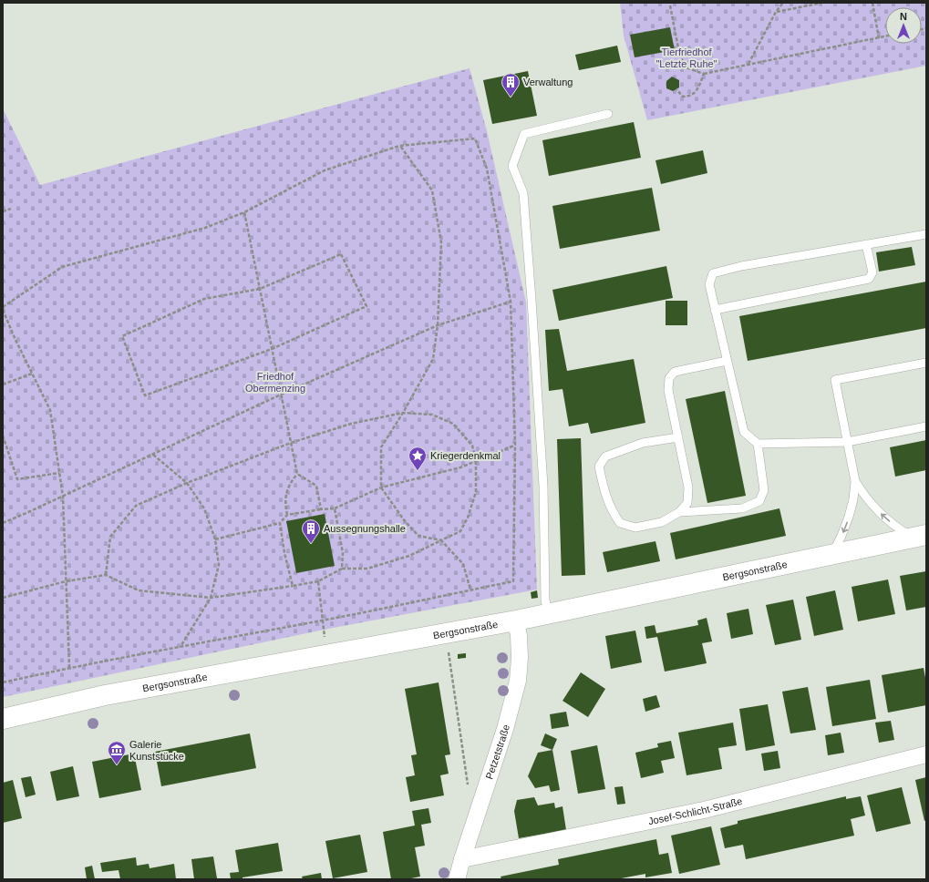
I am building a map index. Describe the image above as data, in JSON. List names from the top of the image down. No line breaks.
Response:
{"streets":{"street":["Bergsonstraße","Petzetstraße","Josef-Schlicht-Straße"]},"crossings":[["Bergsonstraße","Petzetstraße"],["Petzetstraße","Josef-Schlicht-Straße"]],"parks":["Tierfriedhof \"Letzte Ruhe\"","Friedhof Obermenzing"],"places":{"building":["Verwaltung","Aussegnungshalle"],"place":["Kriegerdenkmal"],"museum":["Galerie Kunststücke"]},"north":"top"}
